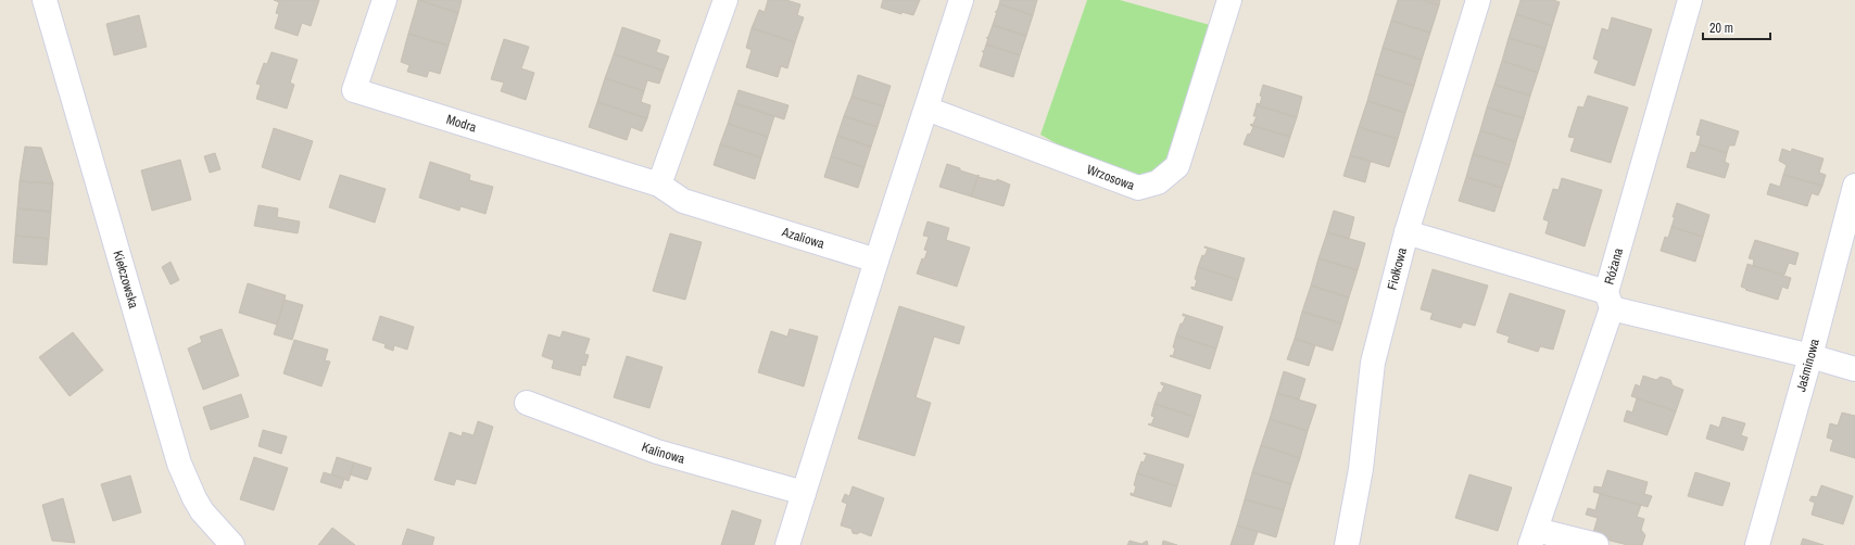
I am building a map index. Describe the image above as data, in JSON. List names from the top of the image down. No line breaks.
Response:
{"streets":{"street":["Modra","Wrzosowa","Azaliowa","Różana","Fiołkowa","Kiełczowska","Jaśminowa","Kalinowa"]},"crossings":[["Modra","Azaliowa"]],"scale_bar":"20 m"}
